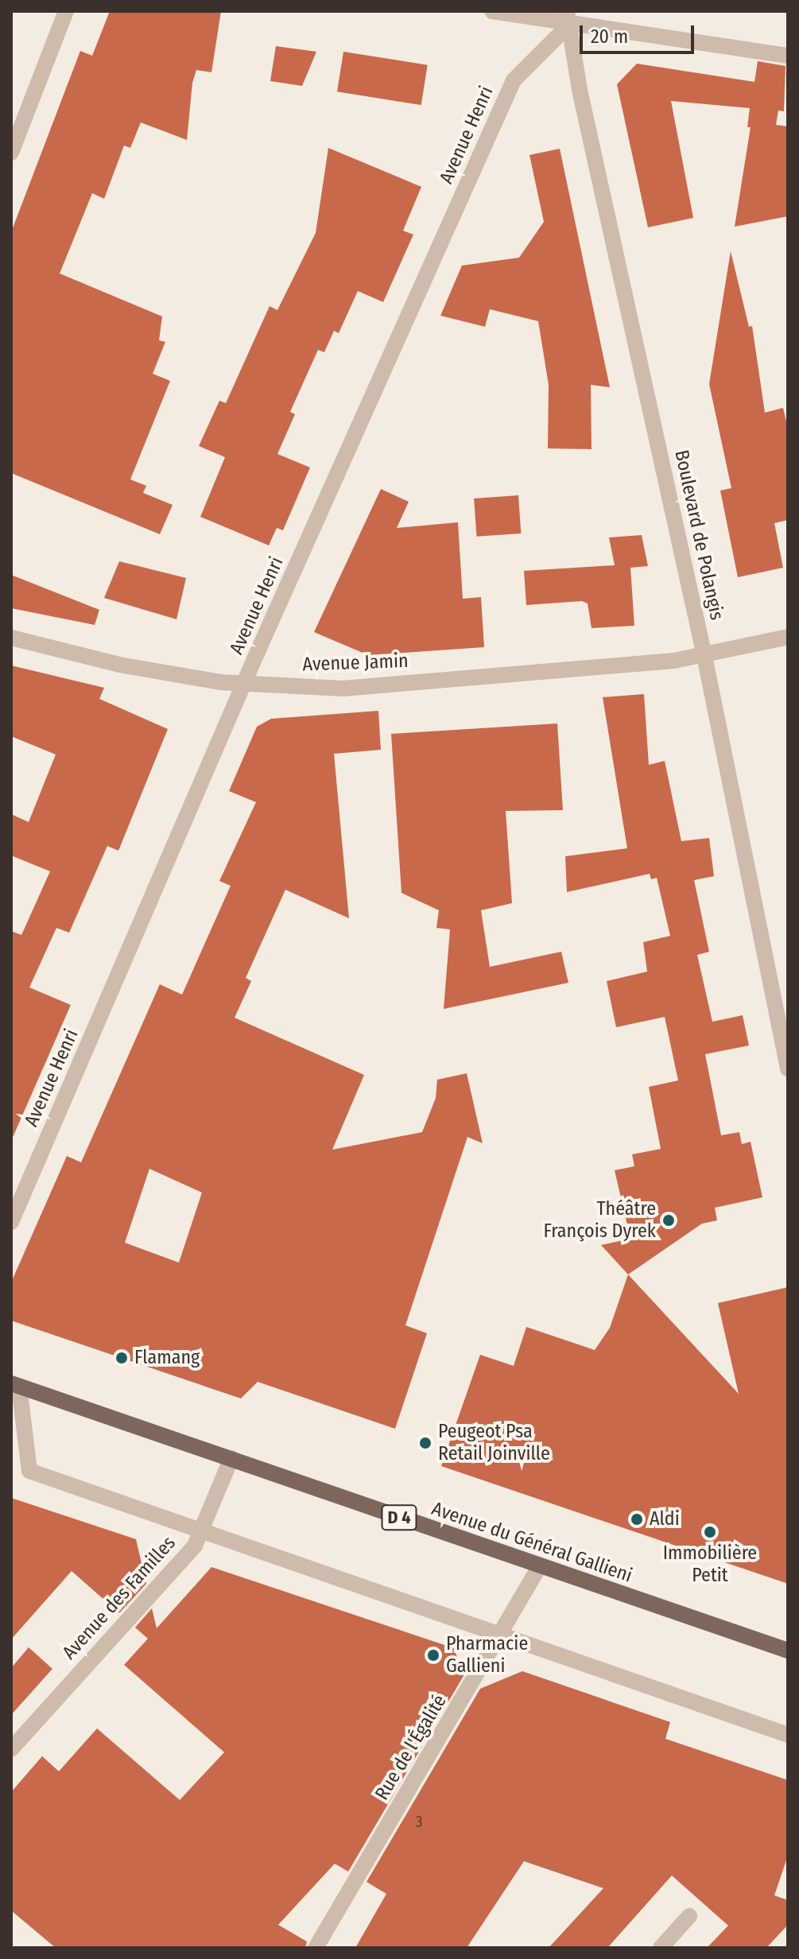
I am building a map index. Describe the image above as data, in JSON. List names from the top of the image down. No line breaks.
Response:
{"streets":{"main road":["D 4","Avenue du Général Gallieni"],"street":["Avenue Henri","Boulevard de Polangis","Avenue Jamin","Avenue des Familles","Rue de l'Égalité"]},"crossings":[["Avenue Henri","Boulevard de Polangis"],["Avenue Henri","Avenue Jamin"],["Boulevard de Polangis","Avenue Jamin"],["Avenue du Général Gallieni","Avenue des Familles"],["Avenue du Général Gallieni","Rue de l'Égalité"]],"places":["Théâtre François Dyrek","Flamang","Peugeot Psa Retail Joinville","Aldi","Immobilière Petit","Pharmacie Gallieni"],"house_numbers":["3"],"scale_bar":"20 m"}
